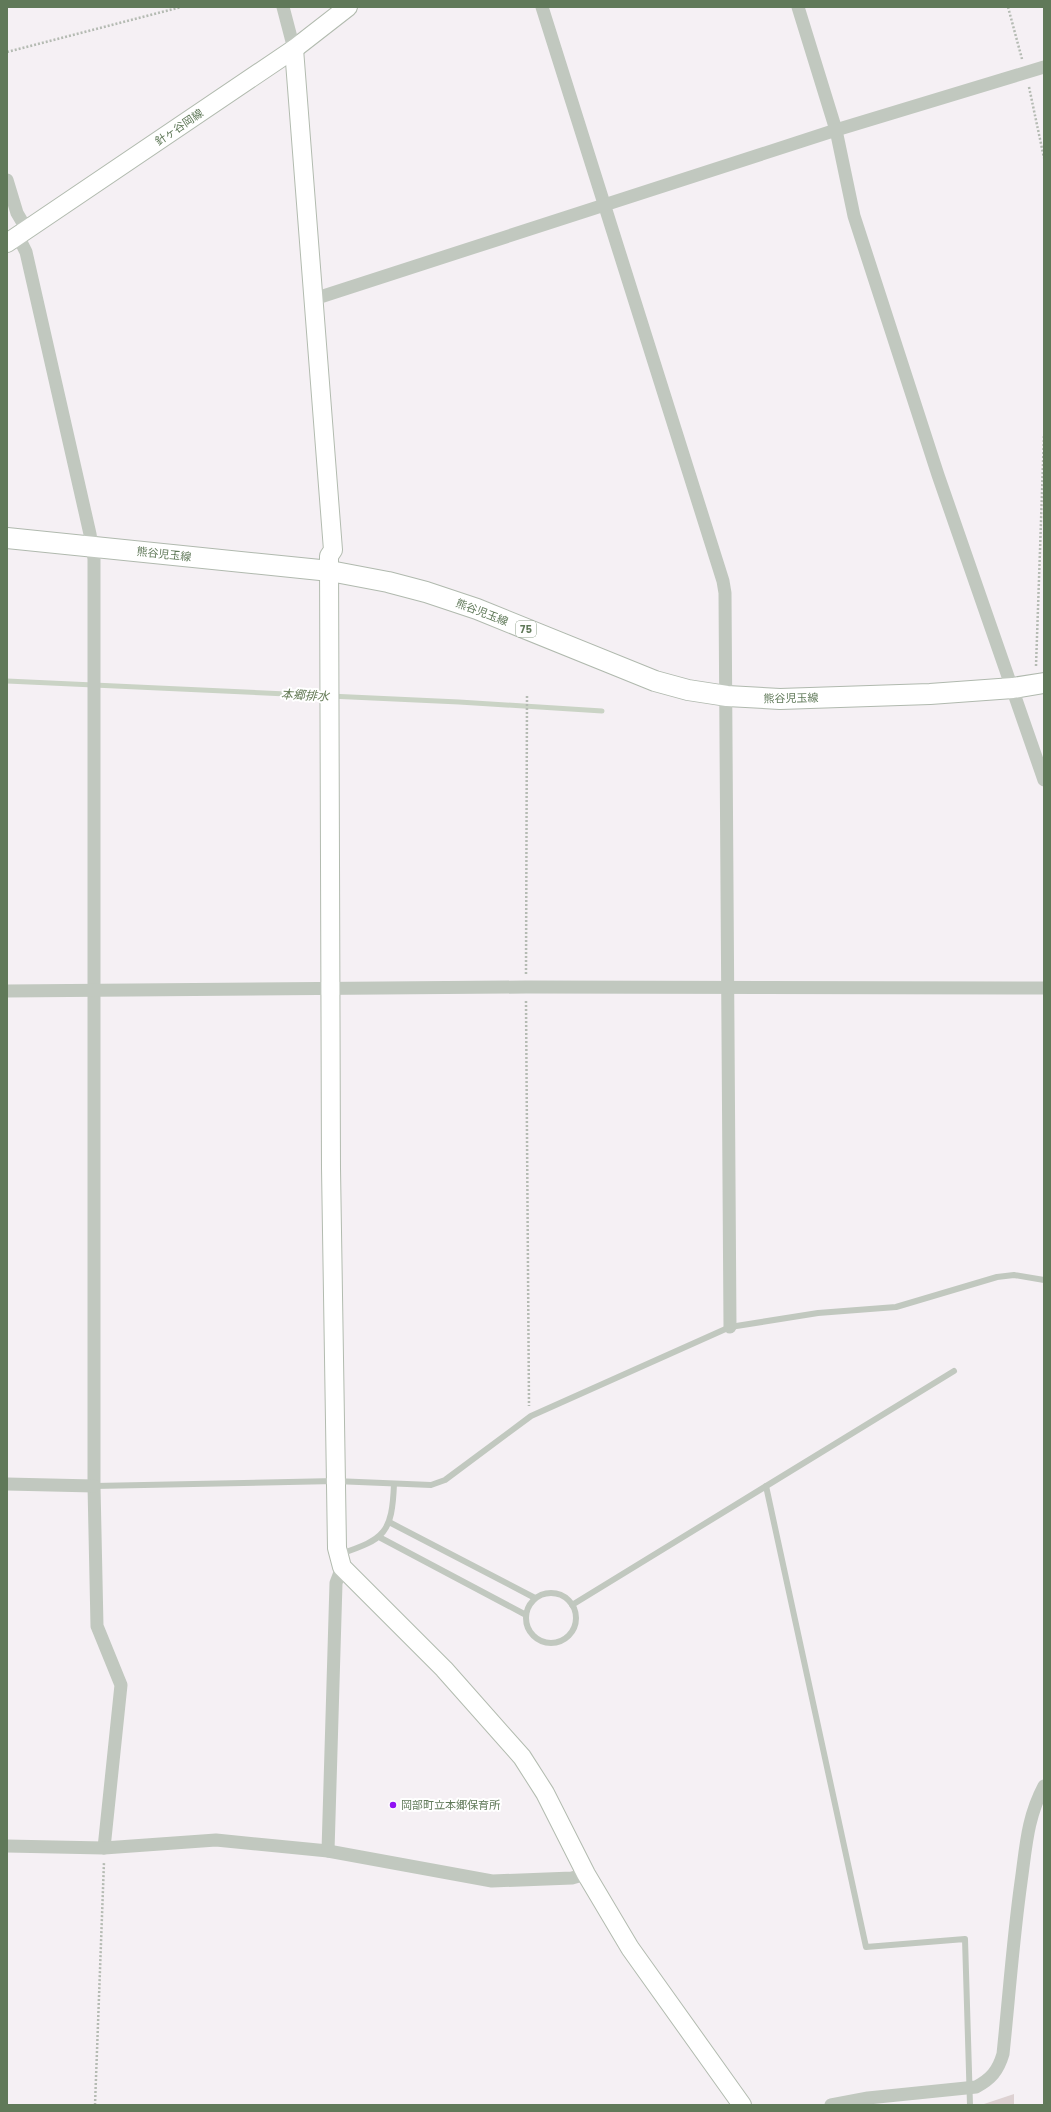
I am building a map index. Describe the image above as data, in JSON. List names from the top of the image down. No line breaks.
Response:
{"streets":{"main road":["熊谷児玉線","75"],"street":["針ヶ谷岡線"]},"water":["本郷排水"],"places":["岡部町立本郷保育所"]}
